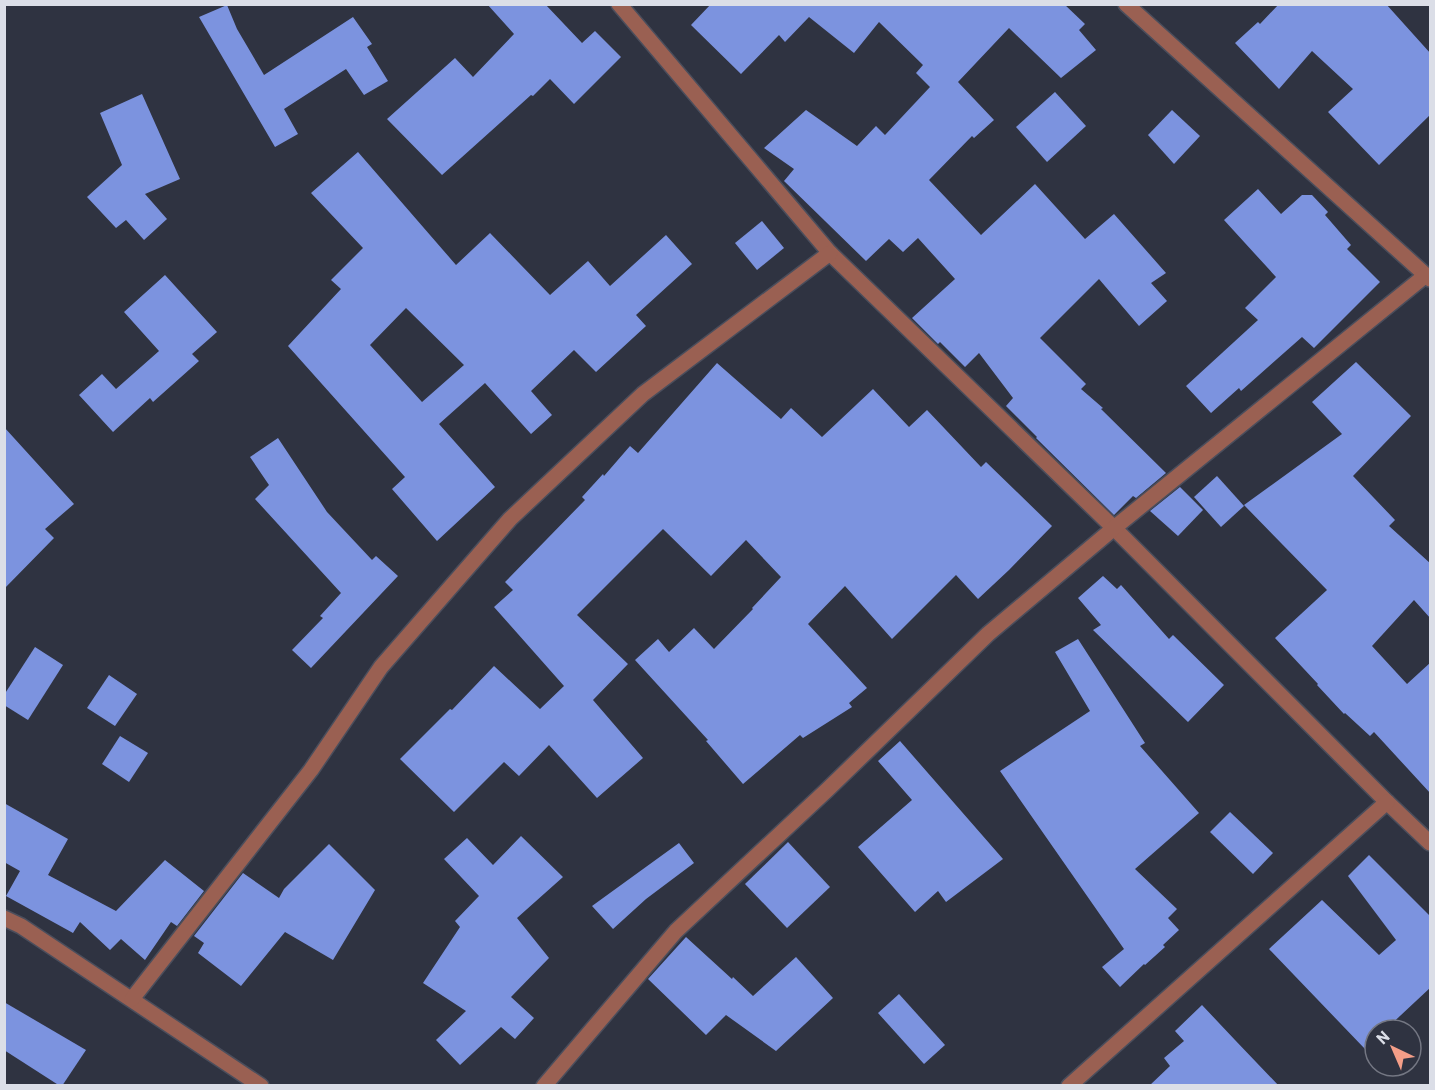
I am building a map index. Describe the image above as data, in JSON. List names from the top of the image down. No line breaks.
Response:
{"north":"top left"}
